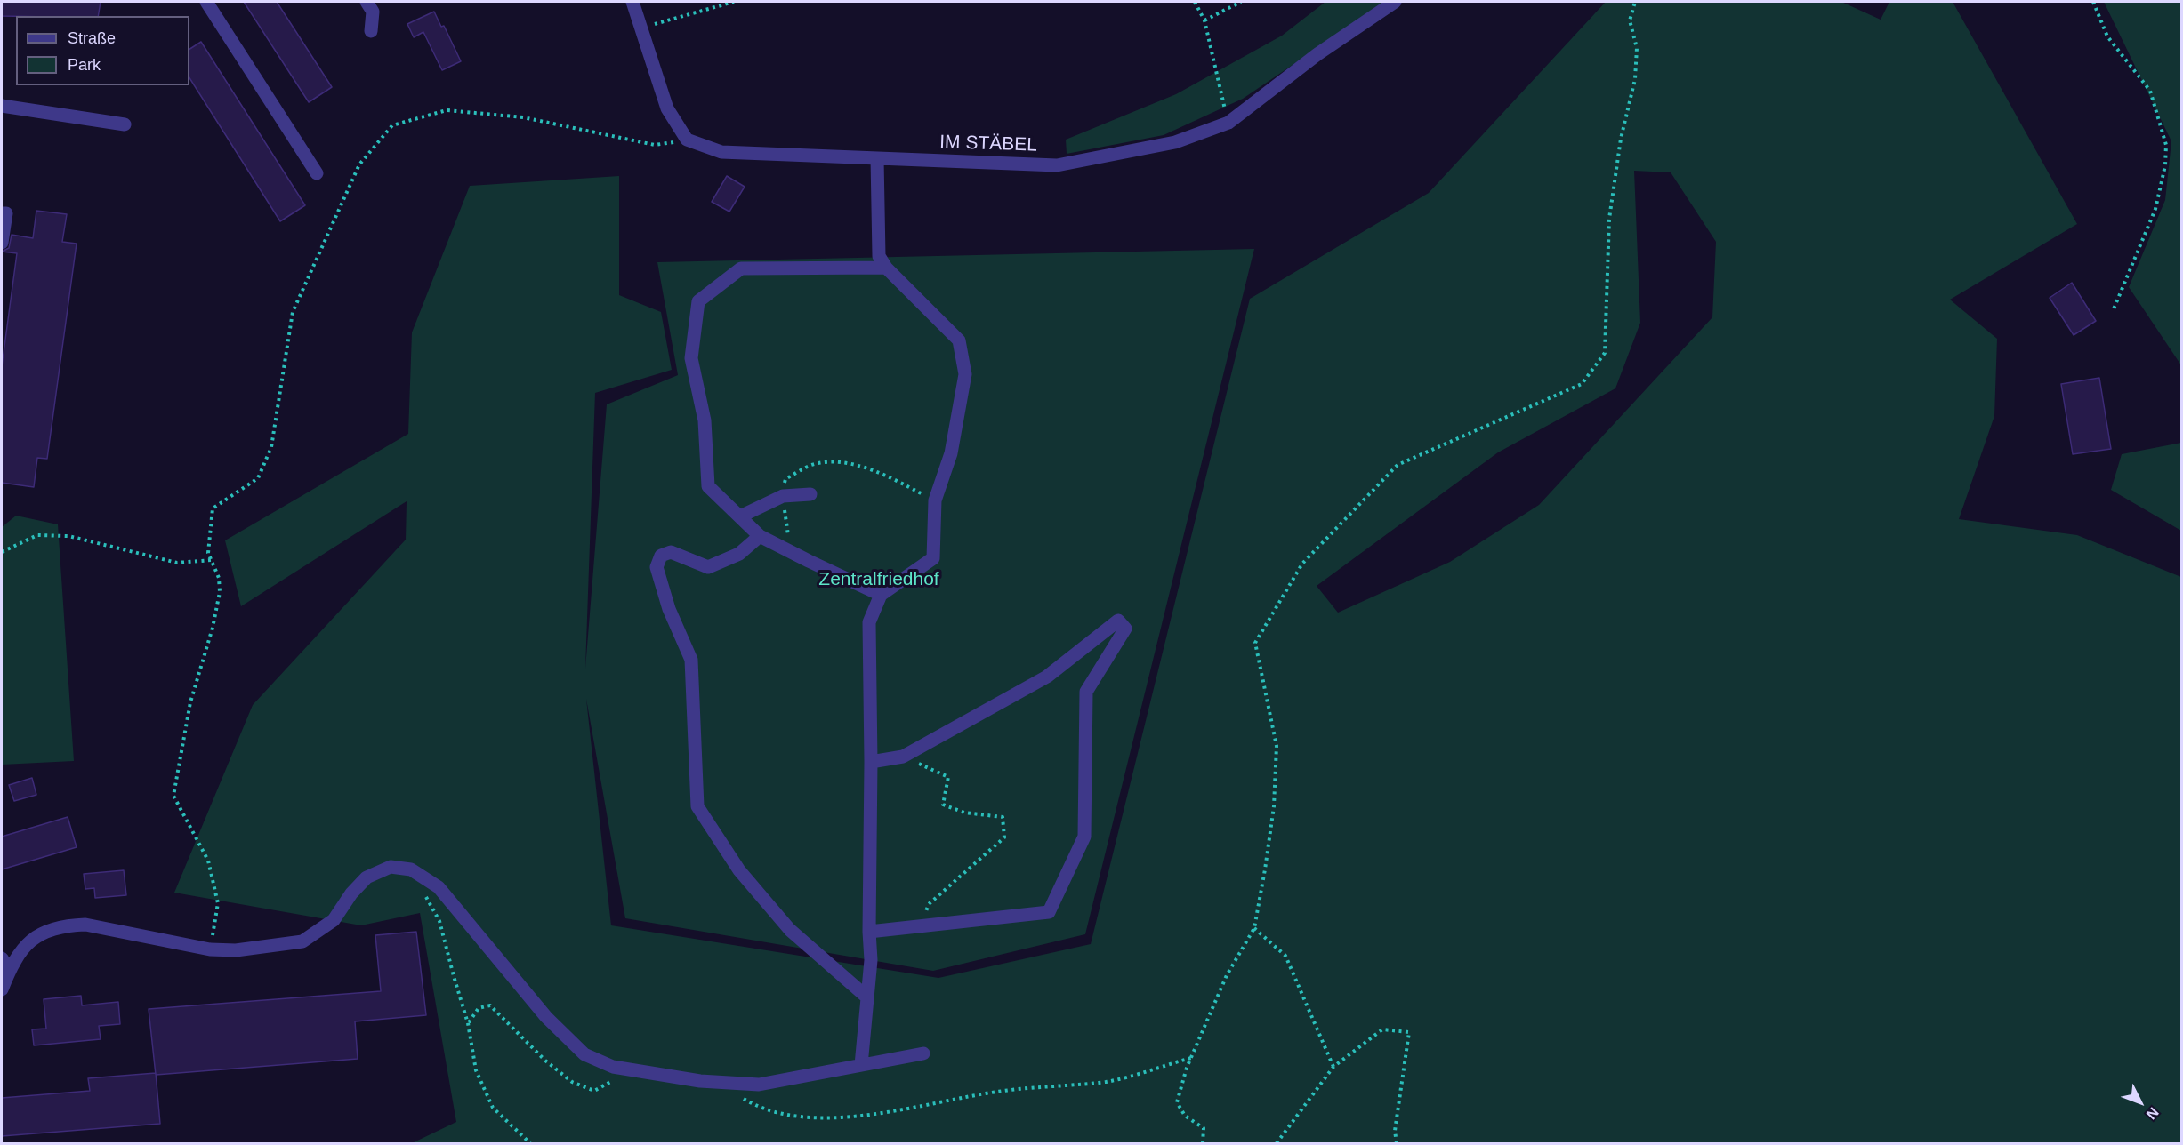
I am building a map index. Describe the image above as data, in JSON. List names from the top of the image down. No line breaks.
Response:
{"streets":{"street":["IM STÄBEL"]},"parks":["Zentralfriedhof"],"legend":["Straße","Park"],"north":"bottom right"}
